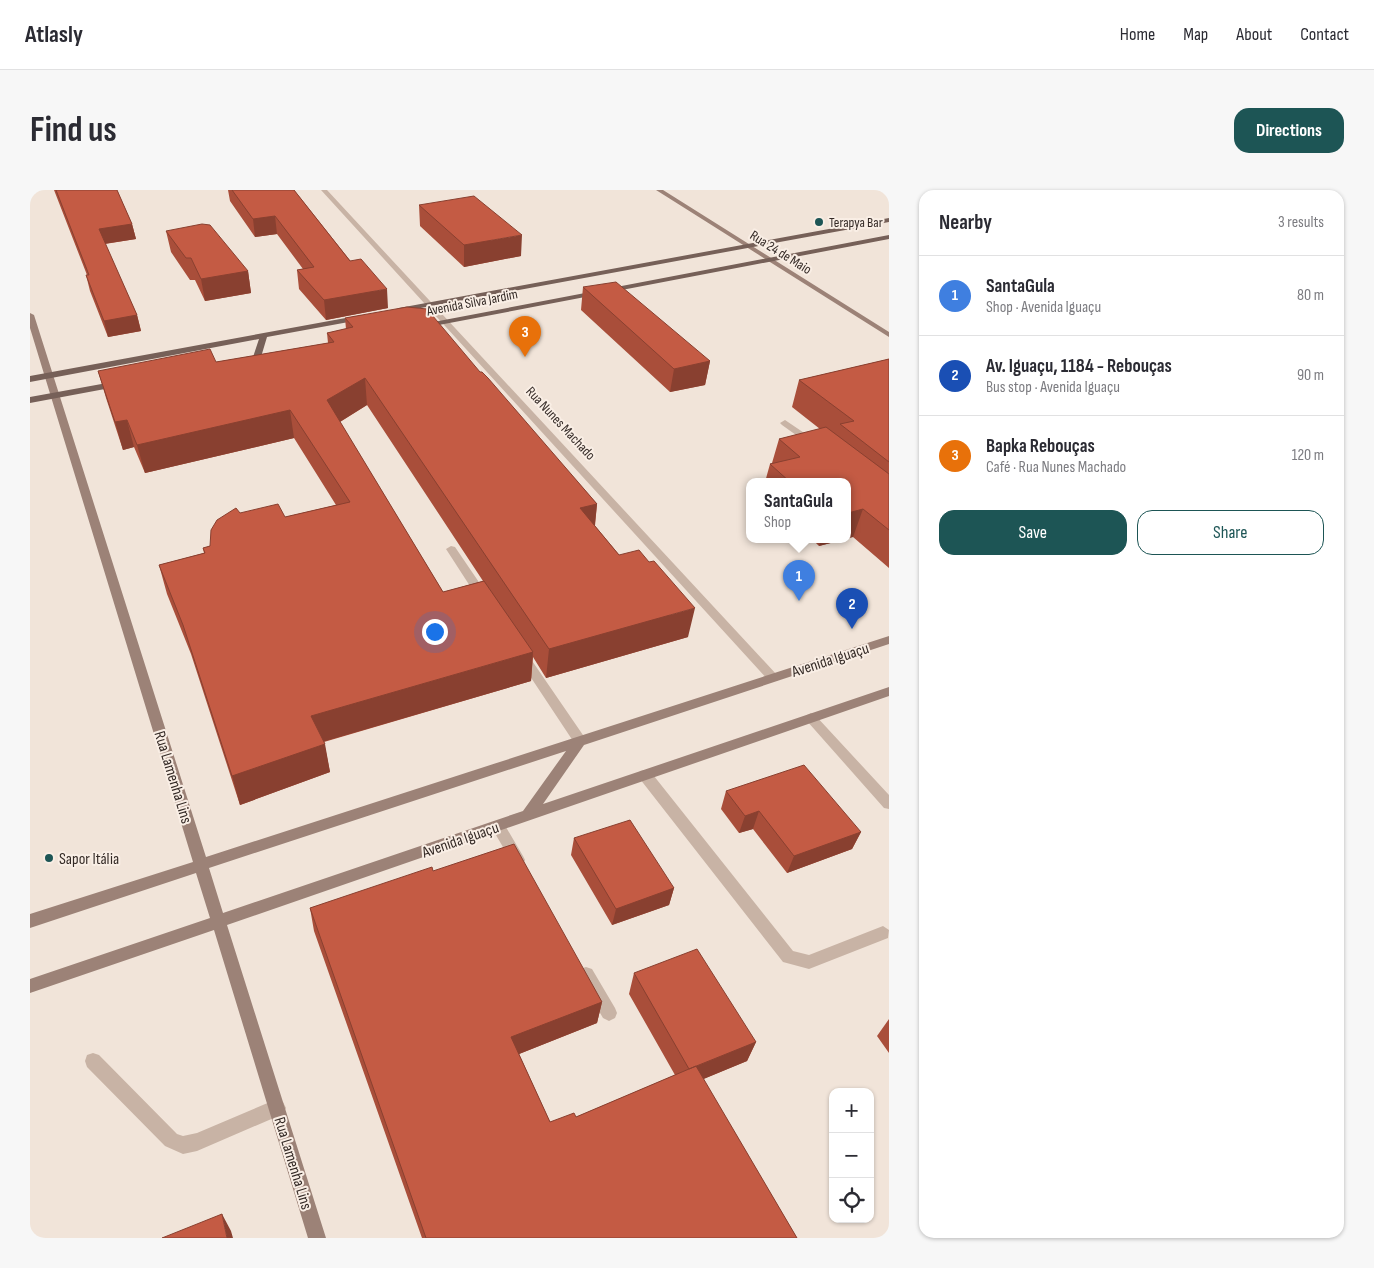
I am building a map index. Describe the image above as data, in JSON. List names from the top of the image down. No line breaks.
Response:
{"streets":{"main road":["Rua 24 de Maio","Avenida Silva Jardim","Avenida Iguaçu","Rua Lamenha Lins"],"street":["Rua Nunes Machado"]},"crossings":[["Rua 24 de Maio","Avenida Silva Jardim"],["Avenida Silva Jardim","Rua Nunes Machado"],["Rua Nunes Machado","Avenida Iguaçu"],["Avenida Iguaçu","Rua Lamenha Lins"]],"places":["Terapya Bar","Sapor Itália"],"page":{"header":"Atlasly","nav":["Home","Map","About","Contact"],"buttons":["Directions",["Save","Share"]],"title":"Find us","heading":["Nearby","3 results"],"list":[{"mark":"1","name":"SantaGula","note":"Shop · Avenida Iguaçu","value":"80 m"},{"mark":"2","name":"Av. Iguaçu, 1184 - Rebouças","note":"Bus stop · Avenida Iguaçu","value":"90 m"},{"mark":"3","name":"Bapka Rebouças","note":"Café · Rua Nunes Machado","value":"120 m"}],"pins":["3","1","2"],"popup":["SantaGula","Shop"],"map_buttons":["+","−"]}}
